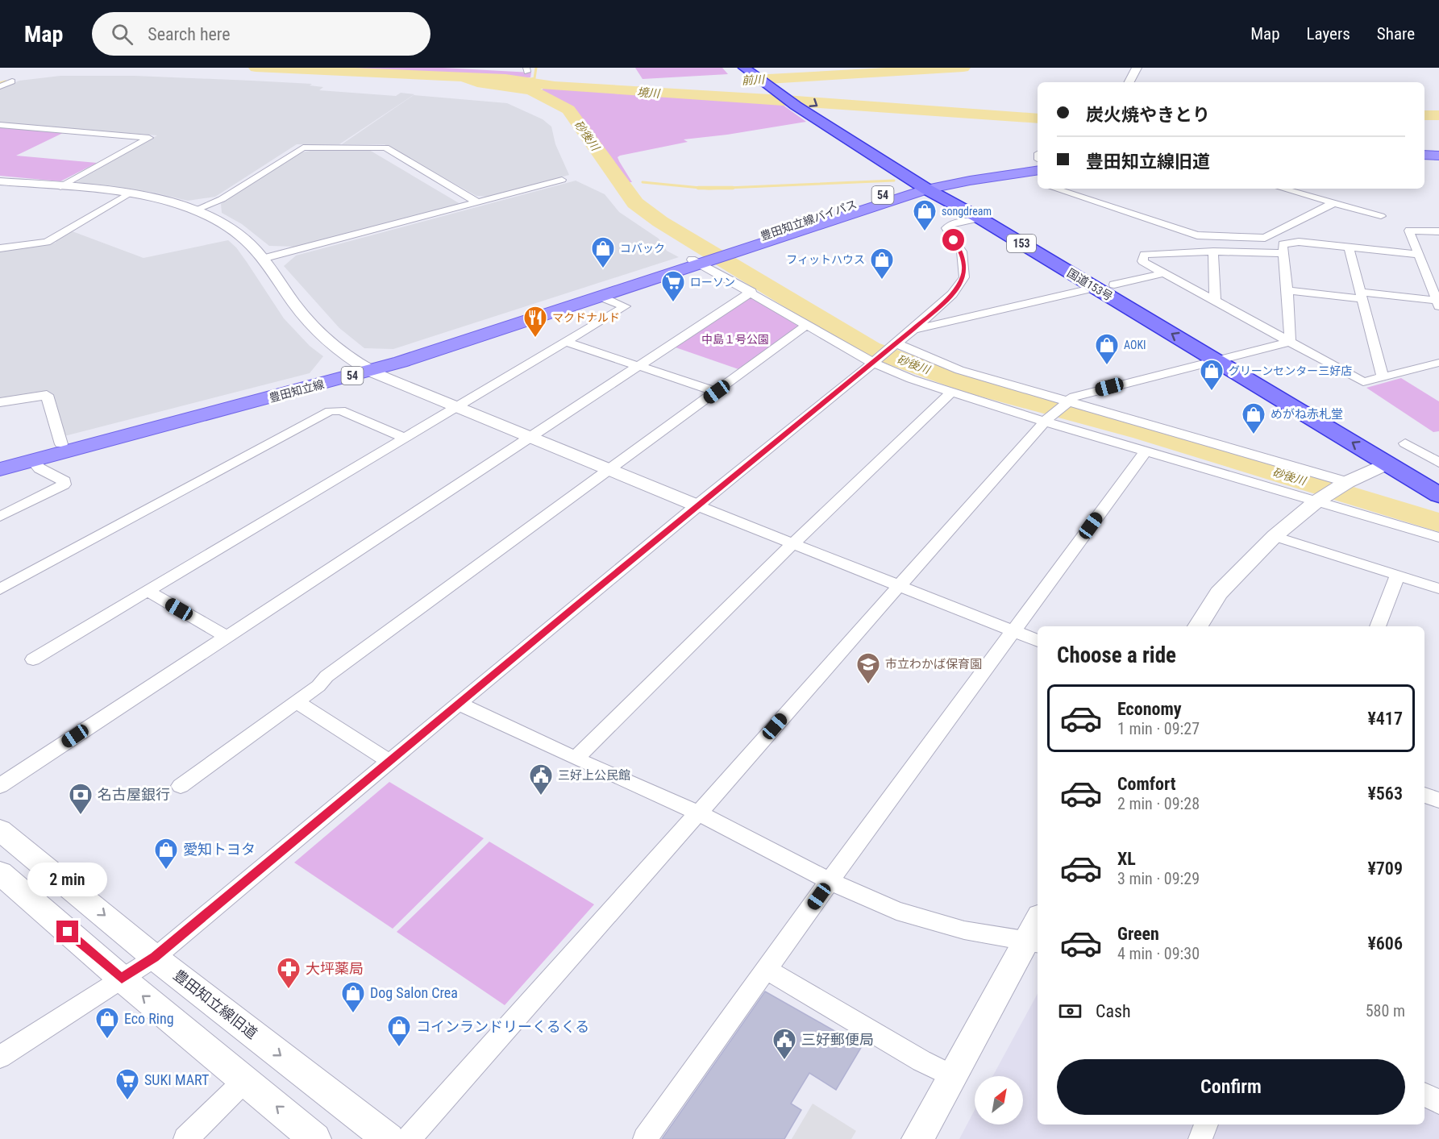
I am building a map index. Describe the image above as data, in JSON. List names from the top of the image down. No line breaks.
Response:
{"streets":{"highway":["153","国道153号"],"main road":["54","豊田知立線バイパス","豊田知立線"],"street":["豊田知立線旧道"]},"crossings":[["豊田知立線バイパス","国道153号"],["豊田知立線バイパス","豊田知立線"]],"water":["前川","境川","砂後川"],"parks":["中島１号公園"],"places":{"shop":["songdream","コバック","フィットハウス","AOKI","グリーンセンター三好店","めがね赤札堂","愛知トヨタ","Dog Salon Crea","Eco Ring","コインランドリーくるくる"],"supermarket":["ローソン","SUKI MART"],"restaurant":["マクドナルド"],"school or university":["市立わかば保育園"],"public building":["三好上公民館","三好郵便局"],"bank":["名古屋銀行"],"pharmacy":["大坪薬局"]},"north":"top right","page":{"header":"Map","search":"Search here","nav":["Map","Layers","Share"],"banner":["炭火焼やきとり","豊田知立線旧道"],"heading":"Choose a ride","list":[{"name":"Economy","note":"1 min · 09:27","value":"¥417"},{"name":"Comfort","note":"2 min · 09:28","value":"¥563"},{"name":"XL","note":"3 min · 09:29","value":"¥709"},{"name":"Green","note":"4 min · 09:30","value":"¥606"}],"bubble":"2 min","pay":["Cash","580 m"],"buttons":"Confirm"}}
